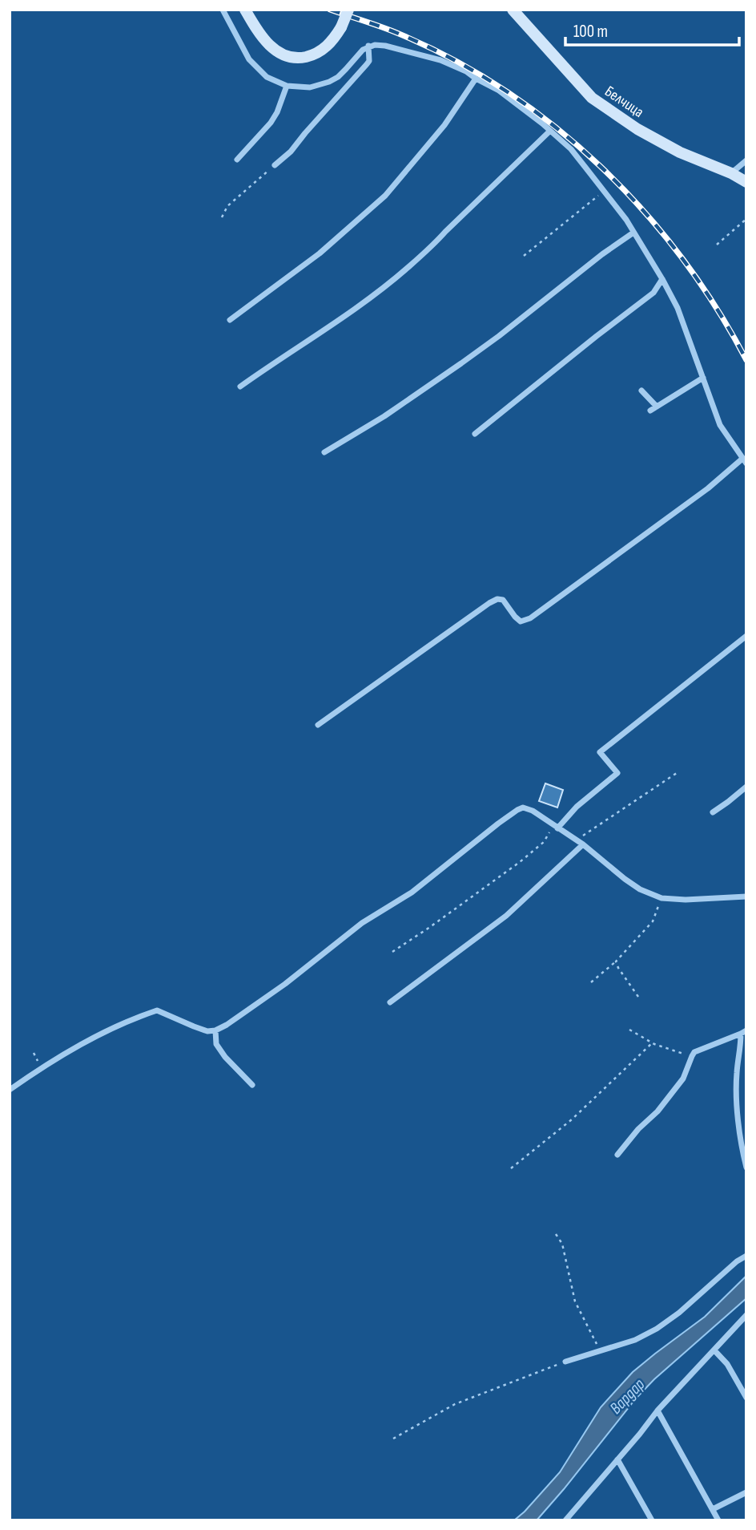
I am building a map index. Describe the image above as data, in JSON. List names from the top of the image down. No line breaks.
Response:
{"streets":{"main road":["Белчица"]},"water":["Вардар"],"scale_bar":"100 m"}
